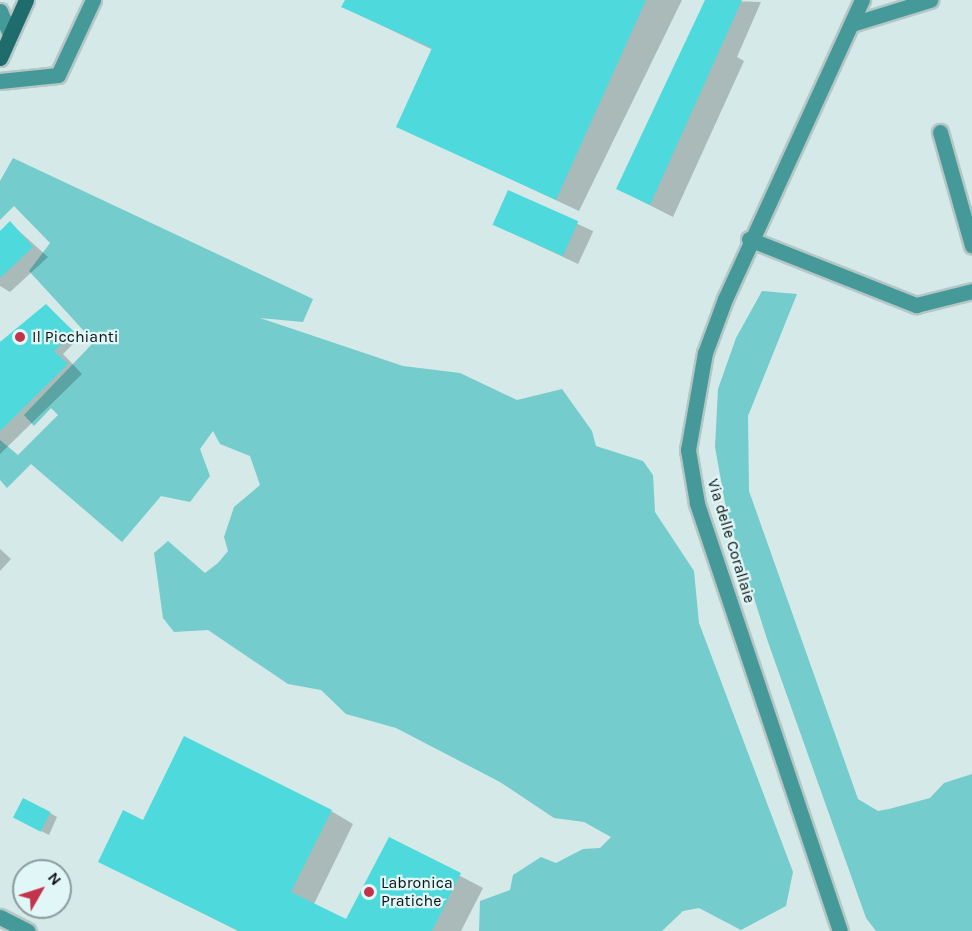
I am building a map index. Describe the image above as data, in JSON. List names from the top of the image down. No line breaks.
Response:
{"streets":{"street":["Via delle Corallaie"]},"places":["Il Picchianti","Labronica Pratiche"],"north":"top right"}
